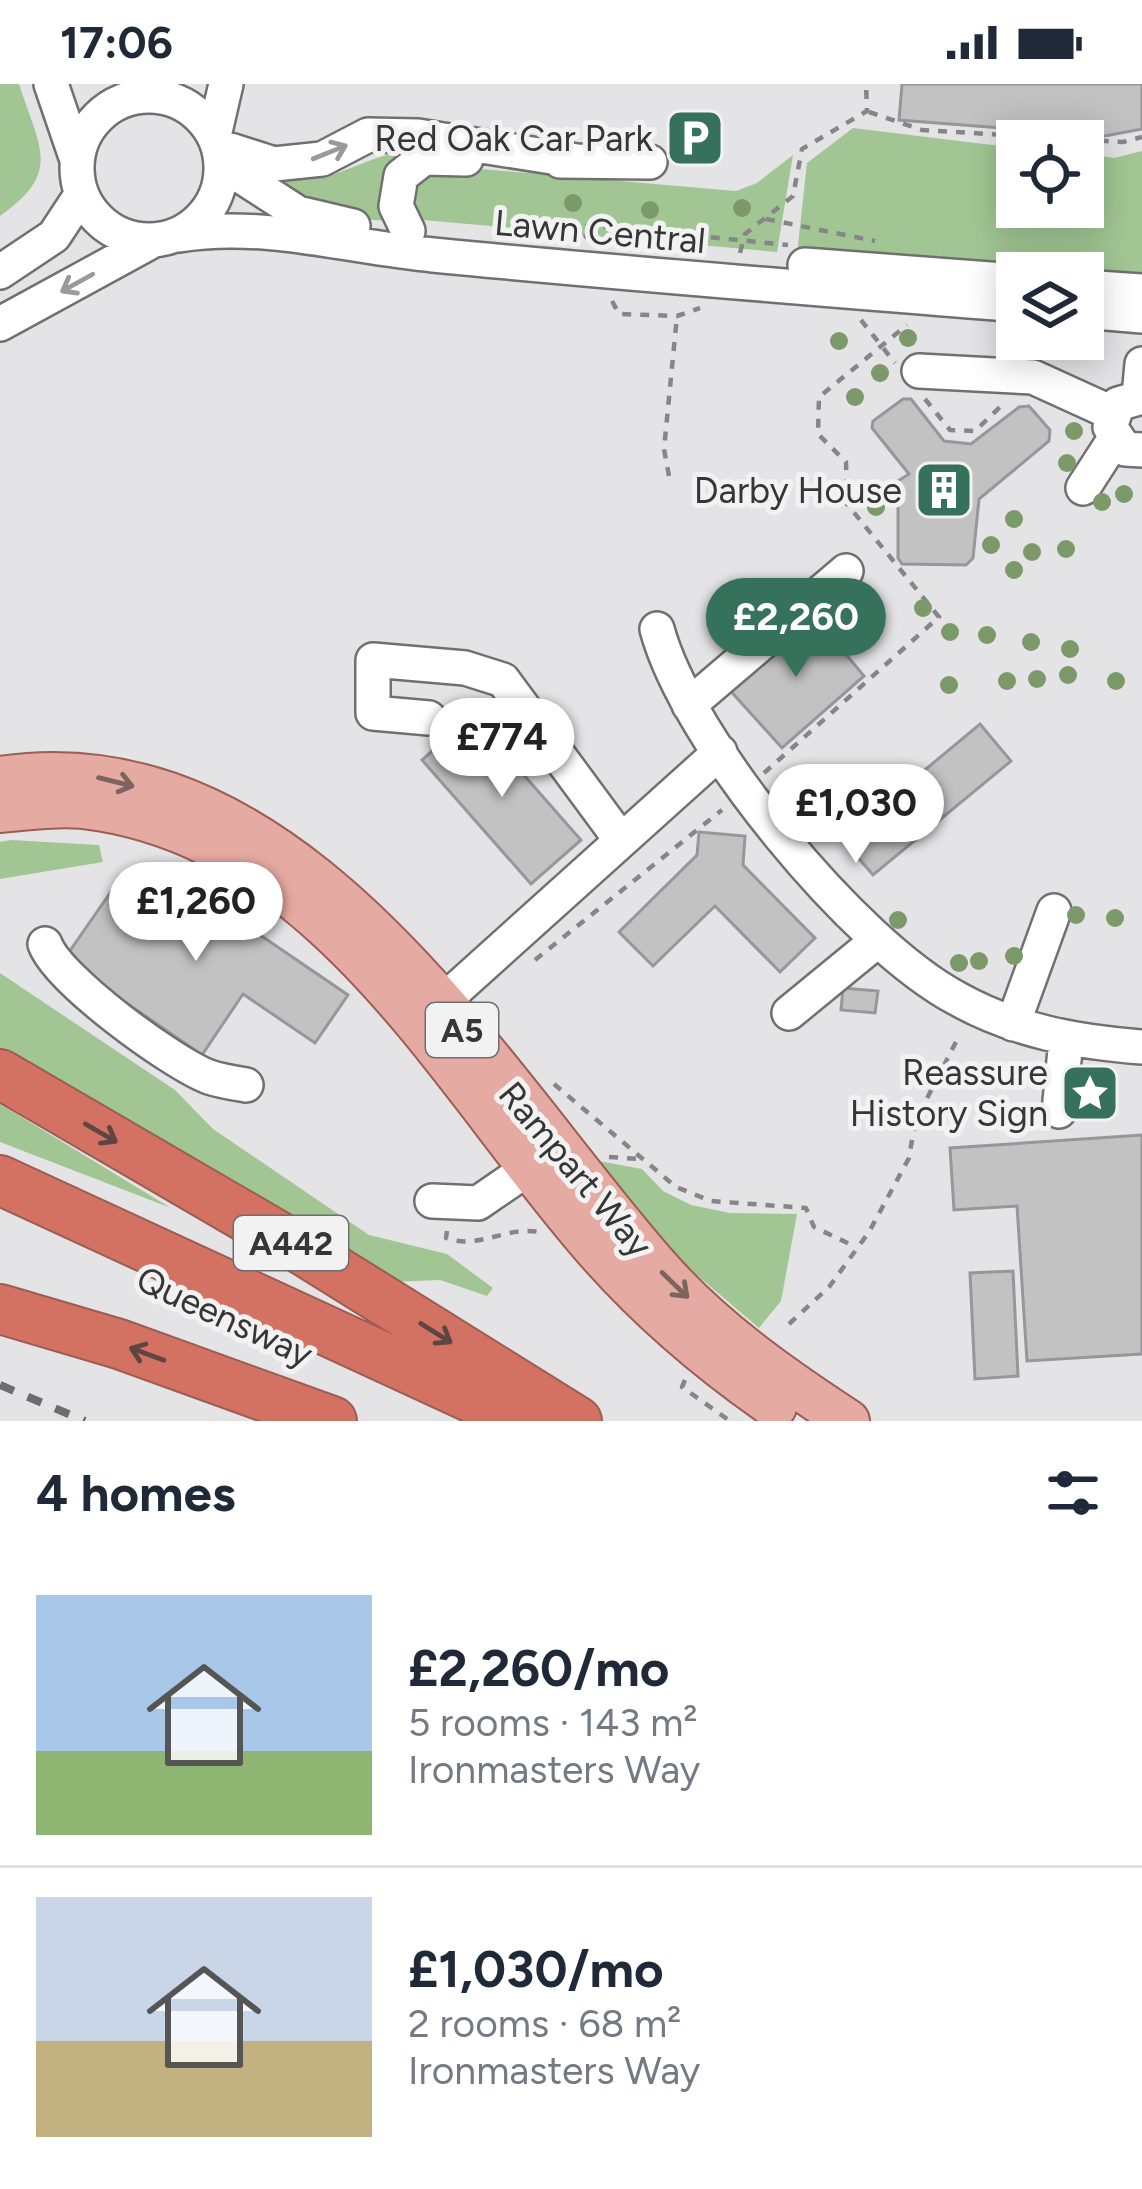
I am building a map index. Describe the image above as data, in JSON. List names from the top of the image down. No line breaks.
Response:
{"streets":{"highway":["A442","Queensway"],"main road":["A5","Rampart Way"],"street":["Lawn Central"]},"places":{"parking":["Red Oak Car Park"],"building":["Darby House"],"place":["Reassure History Sign"]},"page":{"status":"17:06","price":["£2,260","£774","£1,030","£1,260"],"heading":"4 homes","list":[{"name":"£2,260/mo","note":"5 rooms · 143 m² · Ironmasters Way"},{"name":"£1,030/mo","note":"2 rooms · 68 m² · Ironmasters Way"}]}}
